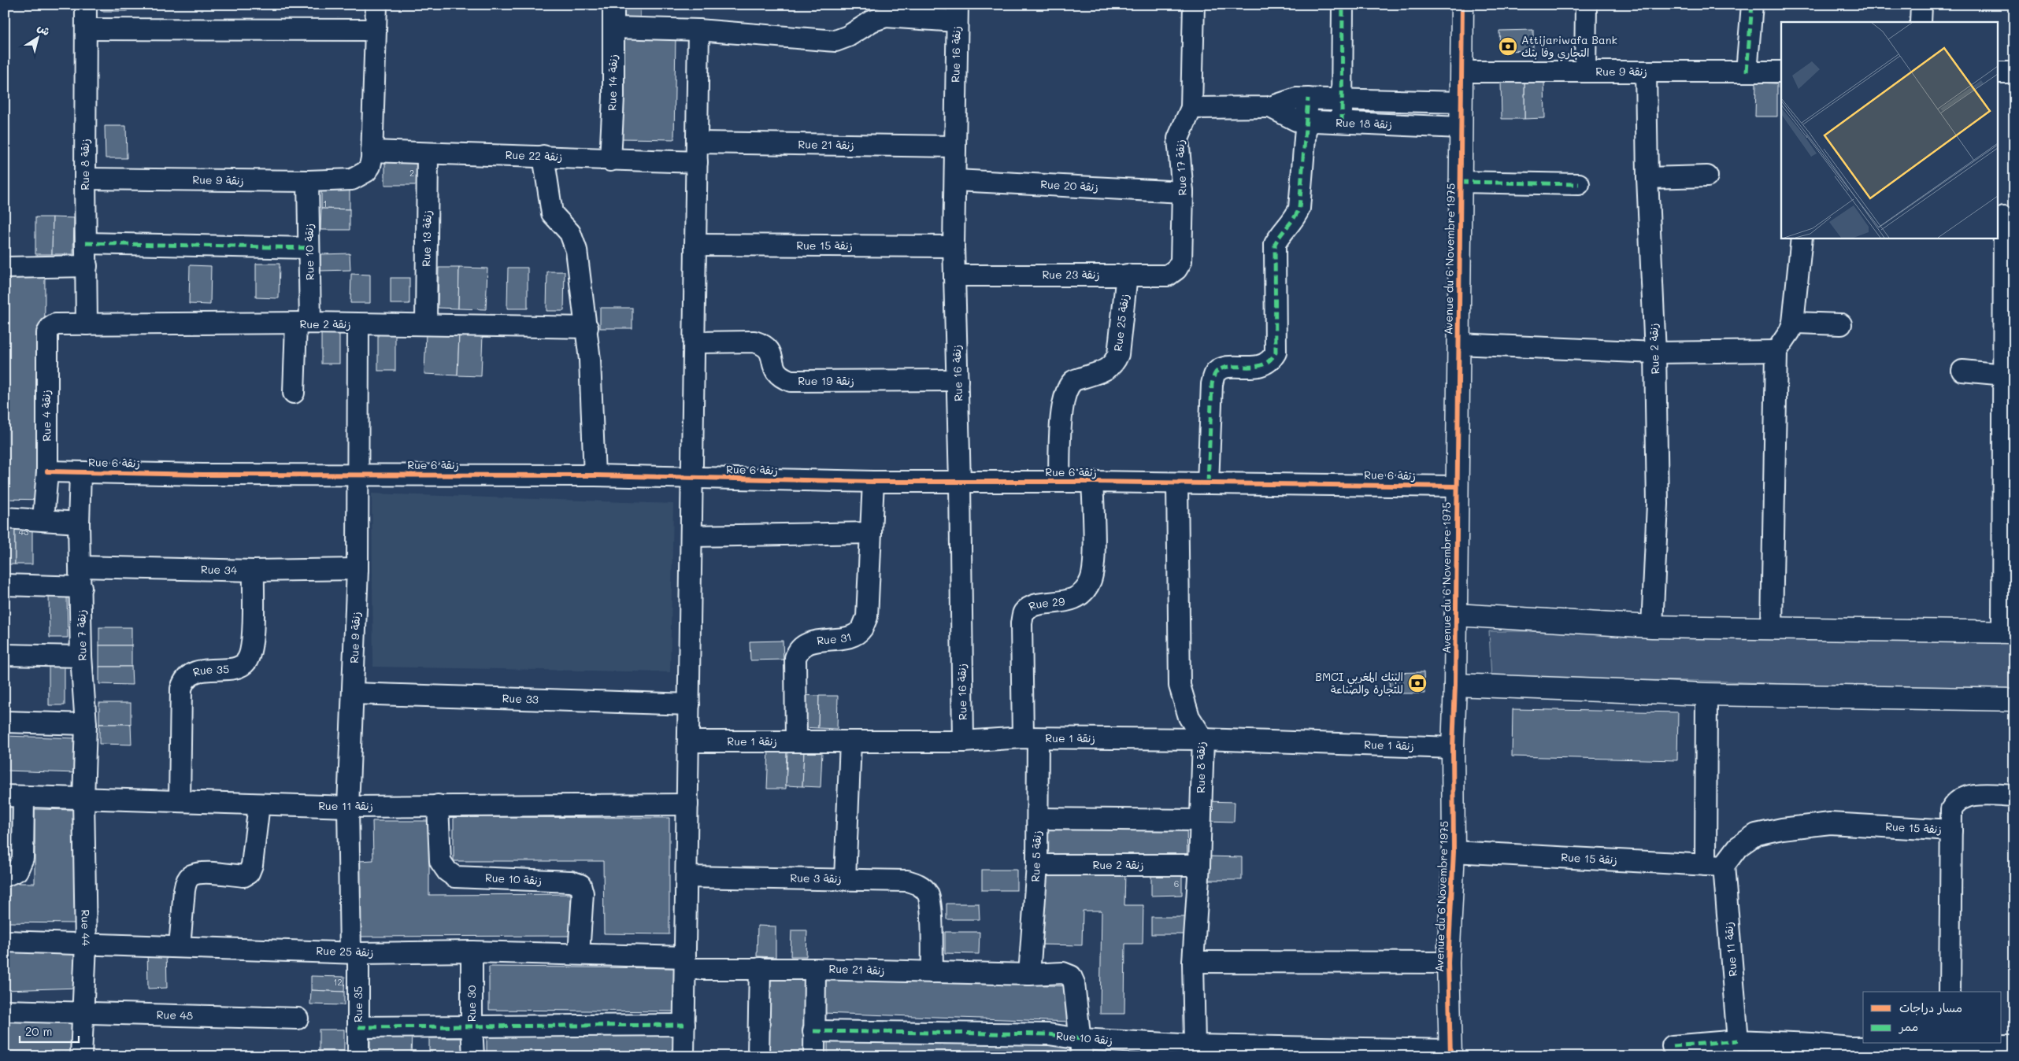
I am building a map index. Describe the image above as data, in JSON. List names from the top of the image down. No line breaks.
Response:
{"streets":{"street":["Rue 16 زنقة","Rue 9 زنقة","Rue 14 زنقة","Rue 18 زنقة","Rue 21 زنقة","Rue 22 زنقة","Rue 8 زنقة","Rue 17 زنقة","Rue 20 زنقة","Rue 13 زنقة","Rue 15 زنقة","Rue 10 زنقة","Avenue du 6 Novembre 1975","Rue 23 زنقة","Rue 25 زنقة","Rue 2 زنقة","Rue 19 زنقة","Rue 4 زنقة","Rue 6 زنقة","Rue 34","Rue 29","Rue 7 زنقة","Rue 31","Rue 35","Rue 33","Rue 1 زنقة","Rue 11 زنقة","Rue 5 زنقة","Rue 3 زنقة","Rue 44","Rue 30","Rue 48"]},"crossings":[["Rue 16 زنقة","Rue 21 زنقة"],["Rue 16 زنقة","Rue 20 زنقة"],["Rue 16 زنقة","Rue 15 زنقة"],["Rue 16 زنقة","Rue 23 زنقة"],["Rue 16 زنقة","Rue 19 زنقة"],["Rue 16 زنقة","Rue 6 زنقة"],["Rue 16 زنقة","Rue 1 زنقة"],["Rue 9 زنقة","Rue 22 زنقة"],["Rue 9 زنقة","Rue 8 زنقة"],["Rue 9 زنقة","Rue 10 زنقة"],["Rue 9 زنقة","Avenue du 6 Novembre 1975"],["Rue 9 زنقة","Rue 25 زنقة"],["Rue 9 زنقة","Rue 2 زنقة"],["Rue 9 زنقة","Rue 6 زنقة"],["Rue 9 زنقة","Rue 34"],["Rue 9 زنقة","Rue 35"],["Rue 9 زنقة","Rue 33"],["Rue 9 زنقة","Rue 11 زنقة"],["Rue 14 زنقة","Rue 22 زنقة"],["Rue 18 زنقة","Rue 17 زنقة"],["Rue 18 زنقة","Avenue du 6 Novembre 1975"],["Rue 21 زنقة","Rue 22 زنقة"],["Rue 21 زنقة","Rue 25 زنقة"],["Rue 21 زنقة","Rue 5 زنقة"],["Rue 21 زنقة","Rue 3 زنقة"],["Rue 22 زنقة","Rue 13 زنقة"],["Rue 8 زنقة","Rue 10 زنقة"],["Rue 8 زنقة","Rue 2 زنقة"],["Rue 8 زنقة","Rue 6 زنقة"],["Rue 8 زنقة","Rue 1 زنقة"],["Rue 17 زنقة","Rue 20 زنقة"],["Rue 17 زنقة","Rue 23 زنقة"],["Rue 13 زنقة","Rue 2 زنقة"],["Rue 15 زنقة","Avenue du 6 Novembre 1975"],["Rue 15 زنقة","Rue 11 زنقة"],["Rue 10 زنقة","Avenue du 6 Novembre 1975"],["Rue 10 زنقة","Rue 25 زنقة"],["Rue 10 زنقة","Rue 2 زنقة"],["Rue 10 زنقة","Rue 11 زنقة"],["Avenue du 6 Novembre 1975","Rue 6 زنقة"],["Avenue du 6 Novembre 1975","Rue 1 زنقة"],["Rue 23 زنقة","Rue 25 زنقة"],["Rue 25 زنقة","Rue 6 زنقة"],["Rue 25 زنقة","Rue 35"],["Rue 25 زنقة","Rue 44"],["Rue 25 زنقة","Rue 30"],["Rue 2 زنقة","Rue 4 زنقة"],["Rue 2 زنقة","Rue 5 زنقة"],["Rue 4 زنقة","Rue 6 زنقة"],["Rue 6 زنقة","Rue 29"],["Rue 6 زنقة","Rue 7 زنقة"],["Rue 6 زنقة","Rue 31"],["Rue 34","Rue 7 زنقة"],["Rue 34","Rue 35"],["Rue 29","Rue 1 زنقة"],["Rue 29","Rue 5 زنقة"],["Rue 7 زنقة","Rue 11 زنقة"],["Rue 7 زنقة","Rue 44"],["Rue 31","Rue 1 زنقة"],["Rue 35","Rue 11 زنقة"],["Rue 1 زنقة","Rue 5 زنقة"],["Rue 11 زنقة","Rue 44"],["Rue 44","Rue 48"]],"places":{"bank":["Attijariwafa Bank التجاري وفا بنك","BMCI البنك المغربي للتجارة والصناعة"]},"house_numbers":["2","1","43","7","6","12"],"legend":["مسار دراجات","ممر"],"scale_bar":"20 m","north":"top right"}
